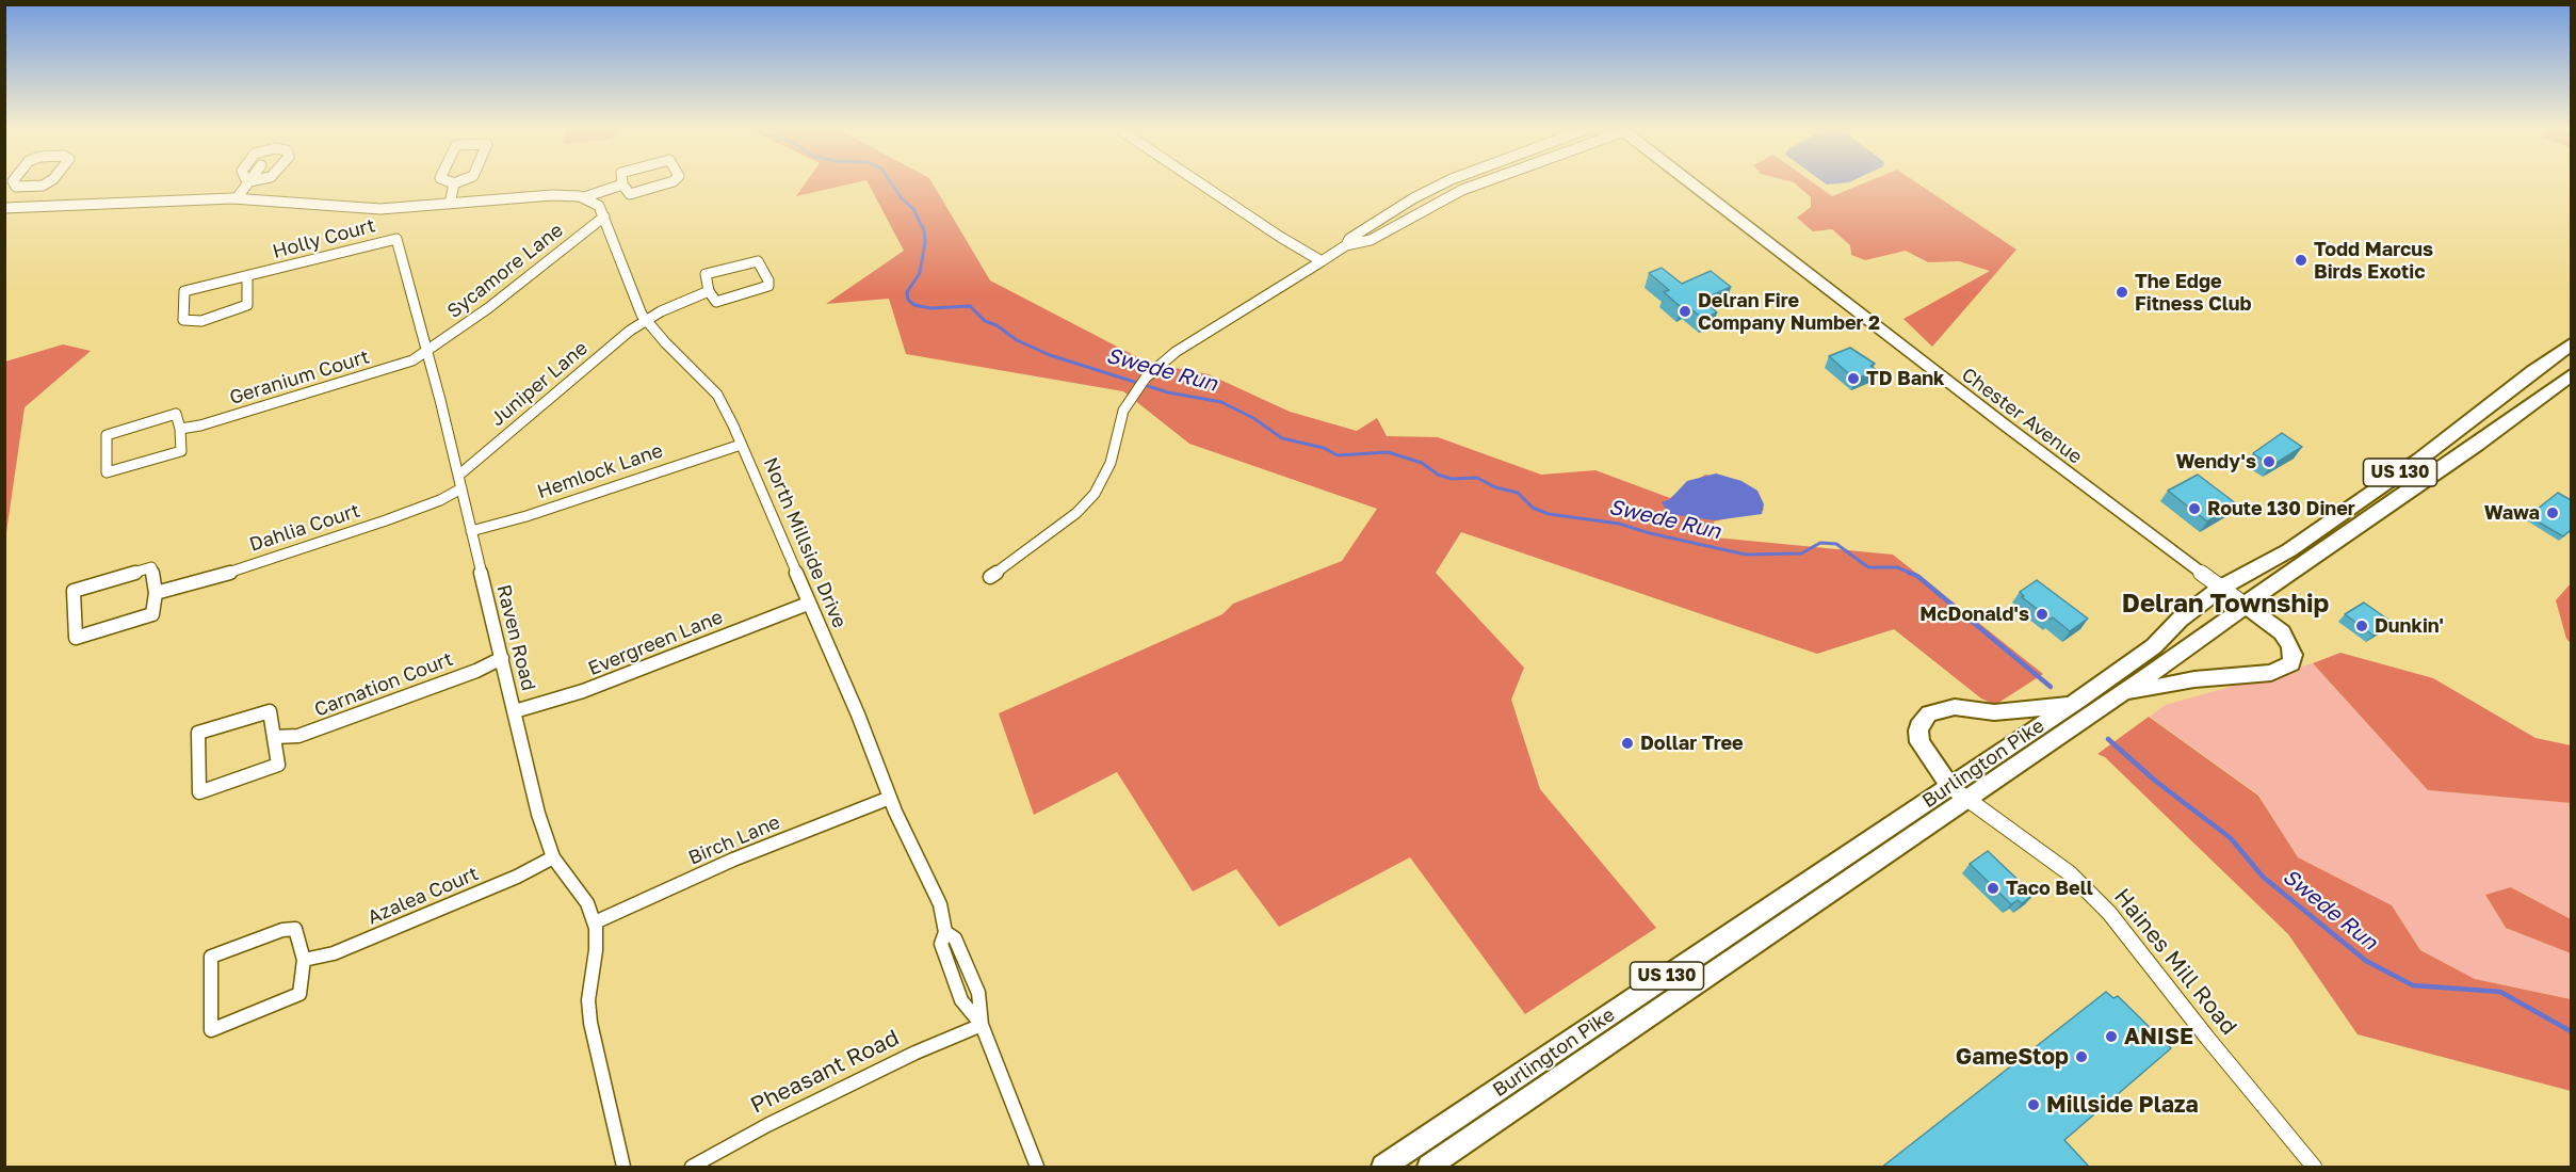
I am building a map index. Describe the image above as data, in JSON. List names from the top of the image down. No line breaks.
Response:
{"streets":{"highway":["US 130","Burlington Pike"],"street":["Holly Court","Sycamore Lane","Geranium Court","Juniper Lane","Chester Avenue","Hemlock Lane","Dahlia Court","North Millside Drive","Raven Road","Evergreen Lane","Carnation Court","Birch Lane","Azalea Court","Haines Mill Road","Pheasant Road"]},"crossings":[["Holly Court","Sycamore Lane"],["Holly Court","Geranium Court"],["Holly Court","Raven Road"],["Sycamore Lane","Geranium Court"],["Sycamore Lane","North Millside Drive"],["Sycamore Lane","Raven Road"],["Geranium Court","Raven Road"],["Juniper Lane","North Millside Drive"],["Juniper Lane","Raven Road"],["Chester Avenue","Burlington Pike"],["Hemlock Lane","North Millside Drive"],["Hemlock Lane","Raven Road"],["Dahlia Court","Raven Road"],["North Millside Drive","Evergreen Lane"],["North Millside Drive","Birch Lane"],["North Millside Drive","Pheasant Road"],["Raven Road","Evergreen Lane"],["Raven Road","Carnation Court"],["Raven Road","Birch Lane"],["Raven Road","Azalea Court"],["Burlington Pike","Haines Mill Road"]],"districts":["Delran Township"],"water":["Swede Run"],"places":["Todd Marcus Birds Exotic","The Edge Fitness Club","Delran Fire Company Number 2","TD Bank","Wendy's","Route 130 Diner","Wawa","McDonald's","Dunkin'","Dollar Tree","Taco Bell","ANISE","GameStop","Millside Plaza"]}
